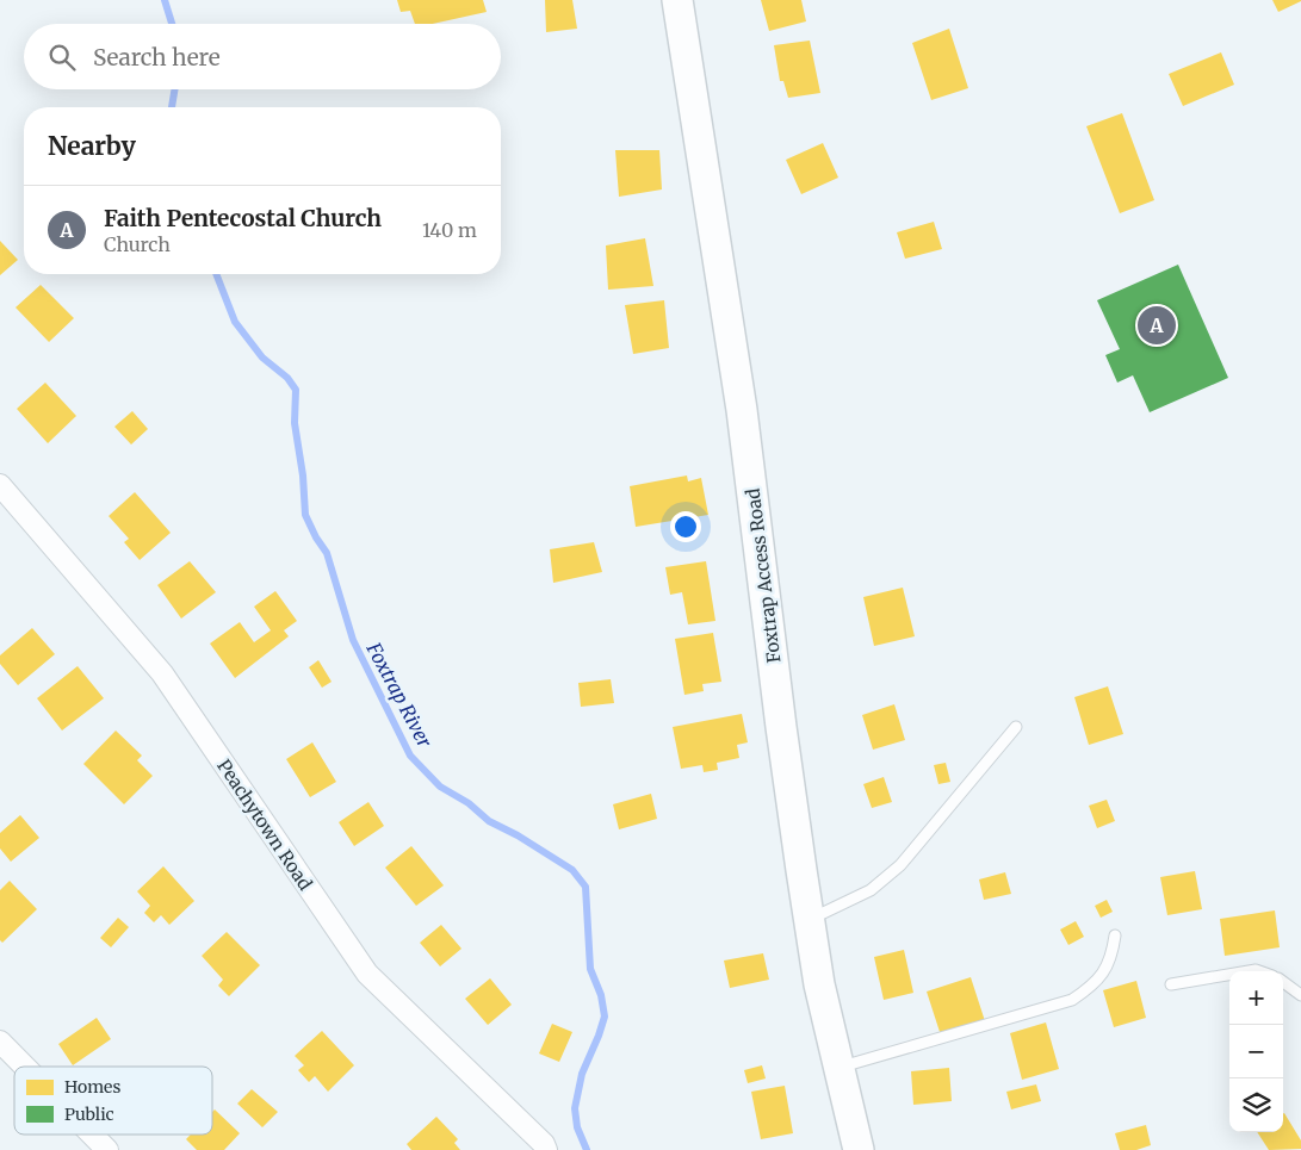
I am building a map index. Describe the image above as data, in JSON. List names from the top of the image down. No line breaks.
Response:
{"streets":{"main road":["Foxtrap Access Road"],"street":["Peachytown Road"]},"water":["Foxtrap River"],"legend":["Homes","Public"],"page":{"search":"Search here","heading":"Nearby","list":[{"mark":"A","name":"Faith Pentecostal Church","note":"Church","value":"140 m"}],"pins":"A","map_buttons":["+","−"]}}
